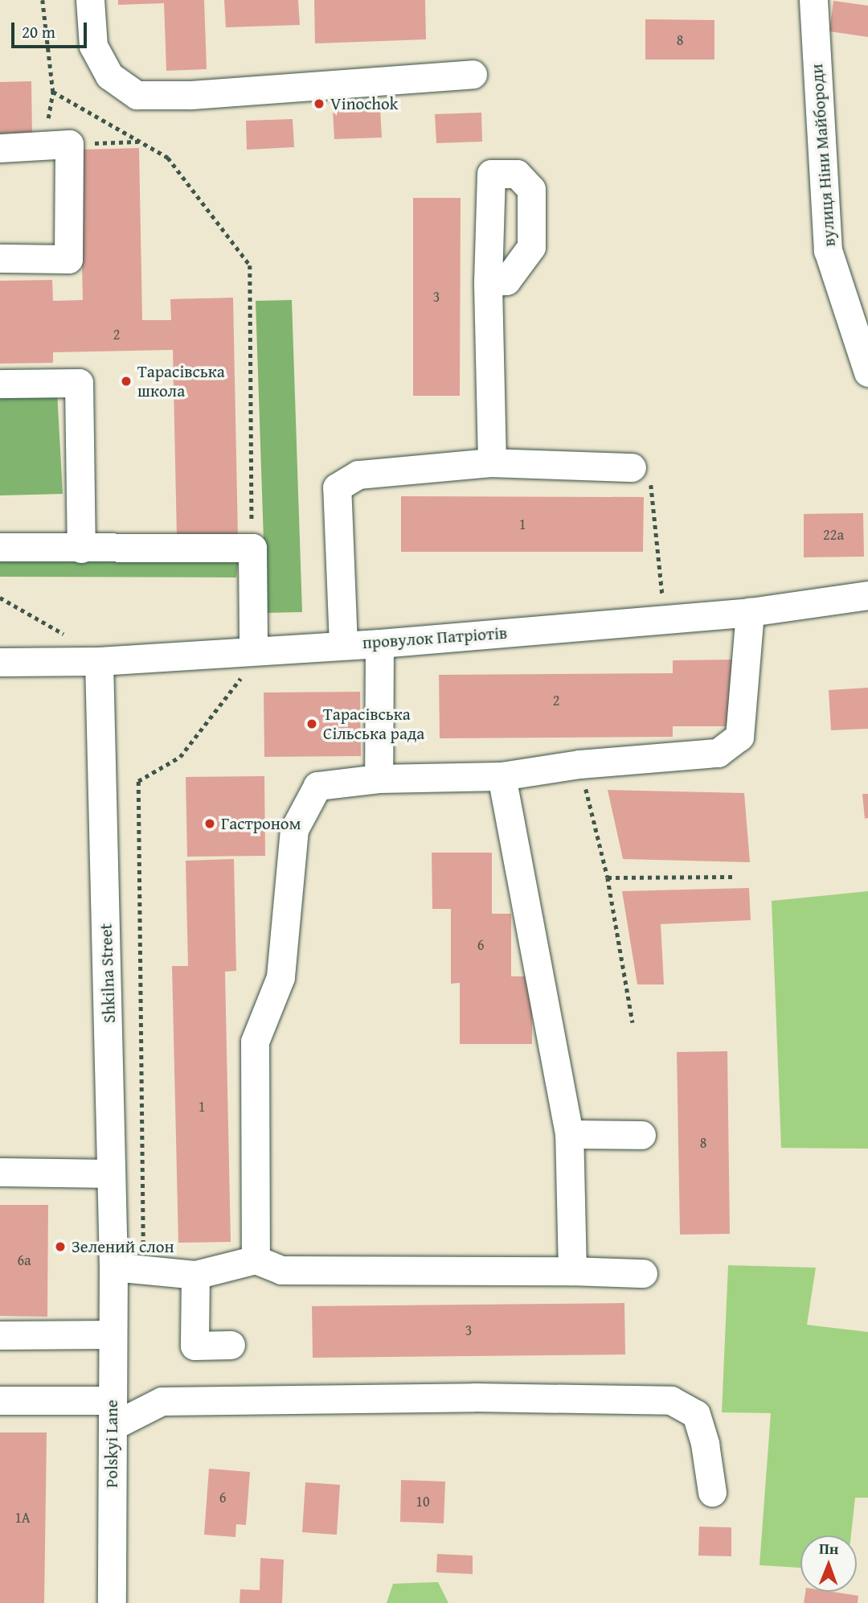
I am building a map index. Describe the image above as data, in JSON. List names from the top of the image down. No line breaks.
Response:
{"streets":{"street":["вулиця Ніни Майбороди","провулок Патріотів","Shkilna Street","Polskyi Lane"]},"crossings":[["провулок Патріотів","Shkilna Street"],["Shkilna Street","Polskyi Lane"]],"places":["Vinochok","Тарасівська школа","Тарасівська Сільська рада","Гастроном","Зелений слон"],"house_numbers":["8","3","2","1","22а","2","6","1","8","6а","3","6","10","1А"],"scale_bar":"20 m","north":"top"}
